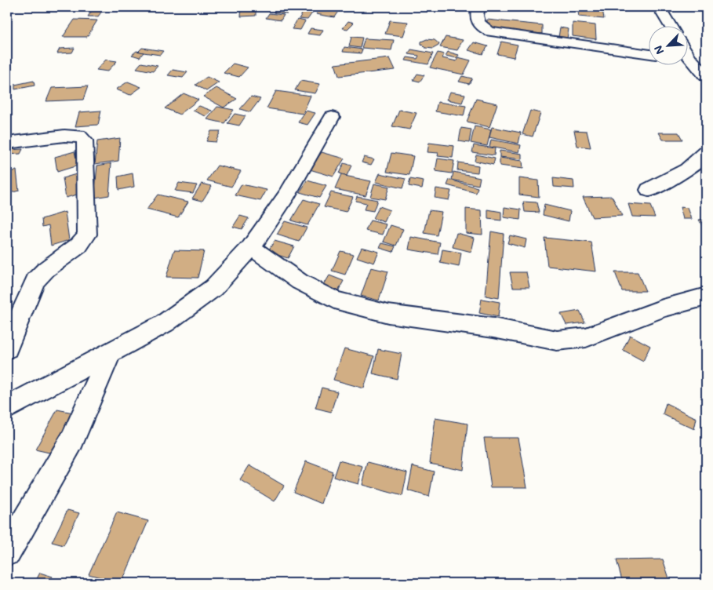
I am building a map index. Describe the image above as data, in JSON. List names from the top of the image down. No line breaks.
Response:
{"north":"bottom left"}
